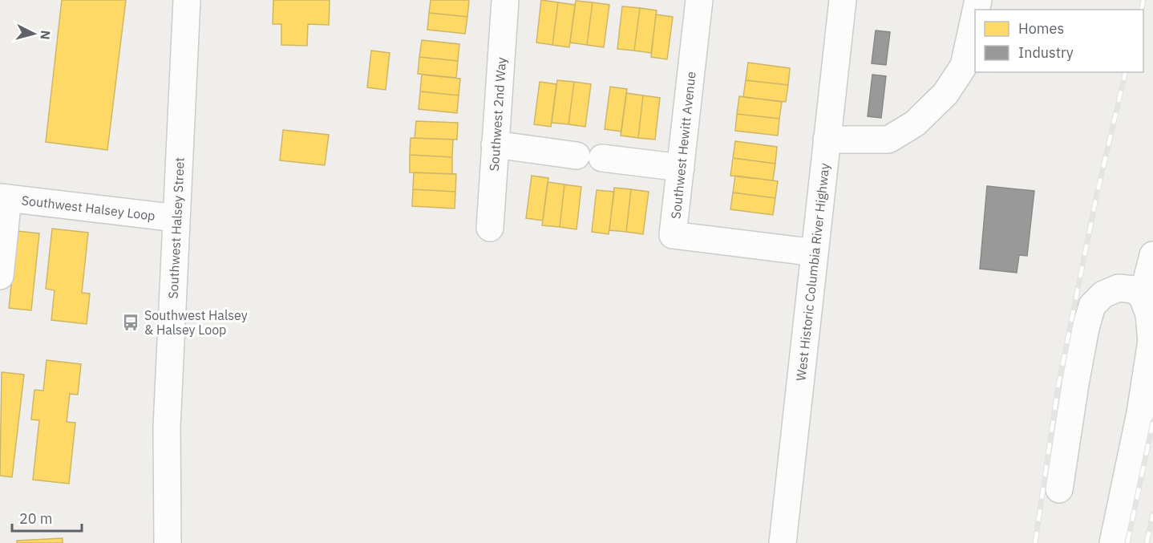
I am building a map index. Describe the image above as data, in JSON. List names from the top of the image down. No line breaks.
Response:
{"streets":{"street":["Southwest 2nd Way","Southwest Hewitt Avenue","Southwest Halsey Loop","Southwest Halsey Street","West Historic Columbia River Highway"]},"crossings":[["Southwest Hewitt Avenue","West Historic Columbia River Highway"],["Southwest Halsey Loop","Southwest Halsey Street"]],"places":{"bus stop":["Southwest Halsey & Halsey Loop"]},"legend":["Homes","Industry"],"scale_bar":"20 m","north":"right"}
